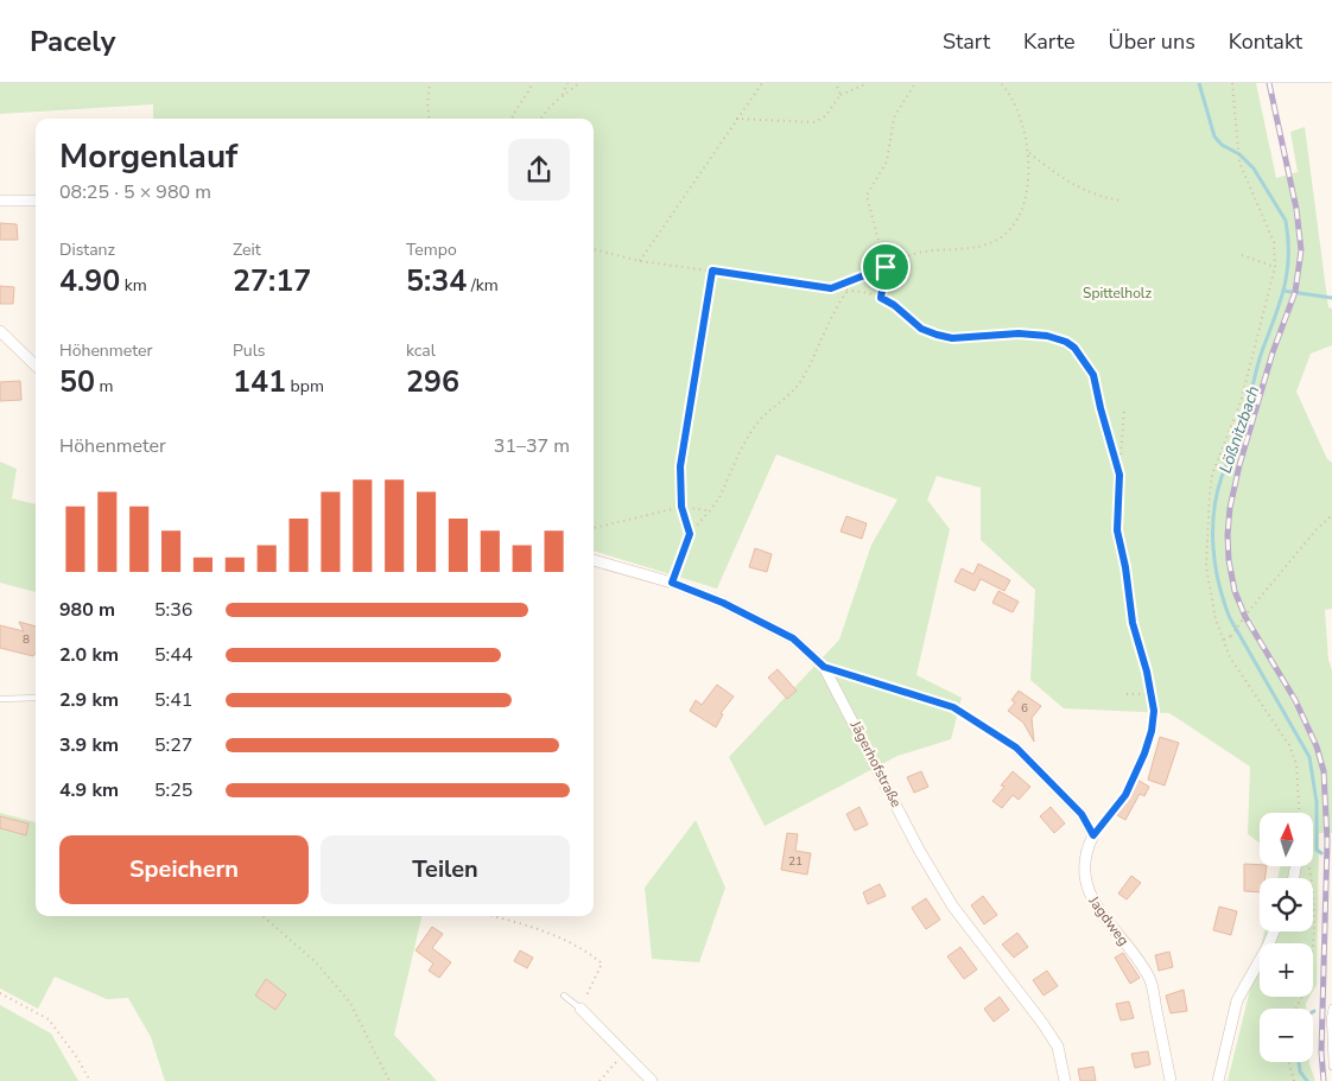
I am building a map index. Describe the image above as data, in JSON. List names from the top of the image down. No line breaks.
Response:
{"streets":{"street":["Jägerhofstraße","Jagdweg"]},"water":["Lößnitzbach"],"parks":["Spittelholz"],"house_numbers":["8","6","21"],"north":"top","page":{"header":"Pacely","nav":["Start","Karte","Über uns","Kontakt"],"heading":["Morgenlauf","08:25 · 5 × 980 m"],"stats":[["Distanz","4.90 km"],["Zeit","27:17"],["Tempo","5:34 /km"],["Höhenmeter","50 m"],["Puls","141 bpm"],["kcal","296"]],"chart":["Höhenmeter","31–37 m"],"list":[{"name":"980 m","note":"5:36"},{"name":"2.0 km","note":"5:44"},{"name":"2.9 km","note":"5:41"},{"name":"3.9 km","note":"5:27"},{"name":"4.9 km","note":"5:25"}],"map_buttons":["+","−"],"buttons":["Speichern","Teilen"]}}
